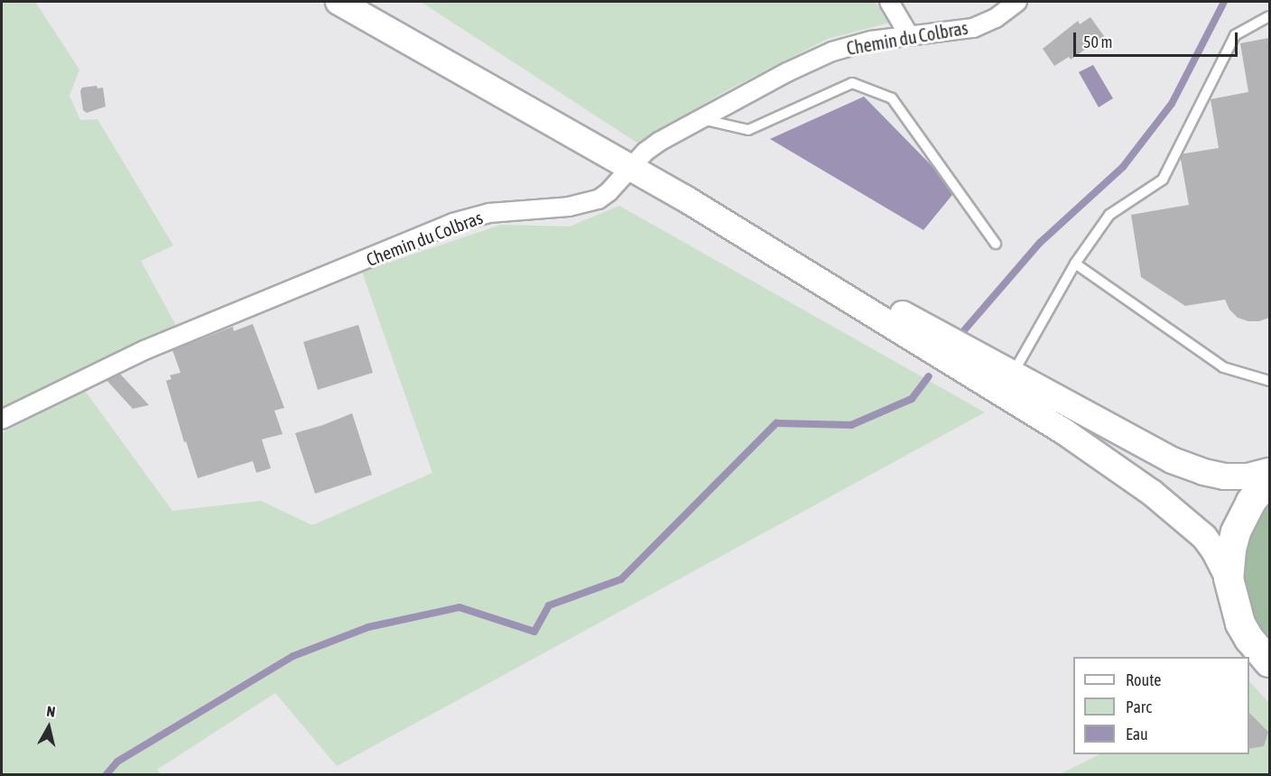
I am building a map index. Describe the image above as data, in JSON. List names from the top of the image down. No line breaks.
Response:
{"streets":{"street":["Chemin du Colbras"]},"legend":["Route","Parc","Eau"],"scale_bar":"50 m","north":"top"}
